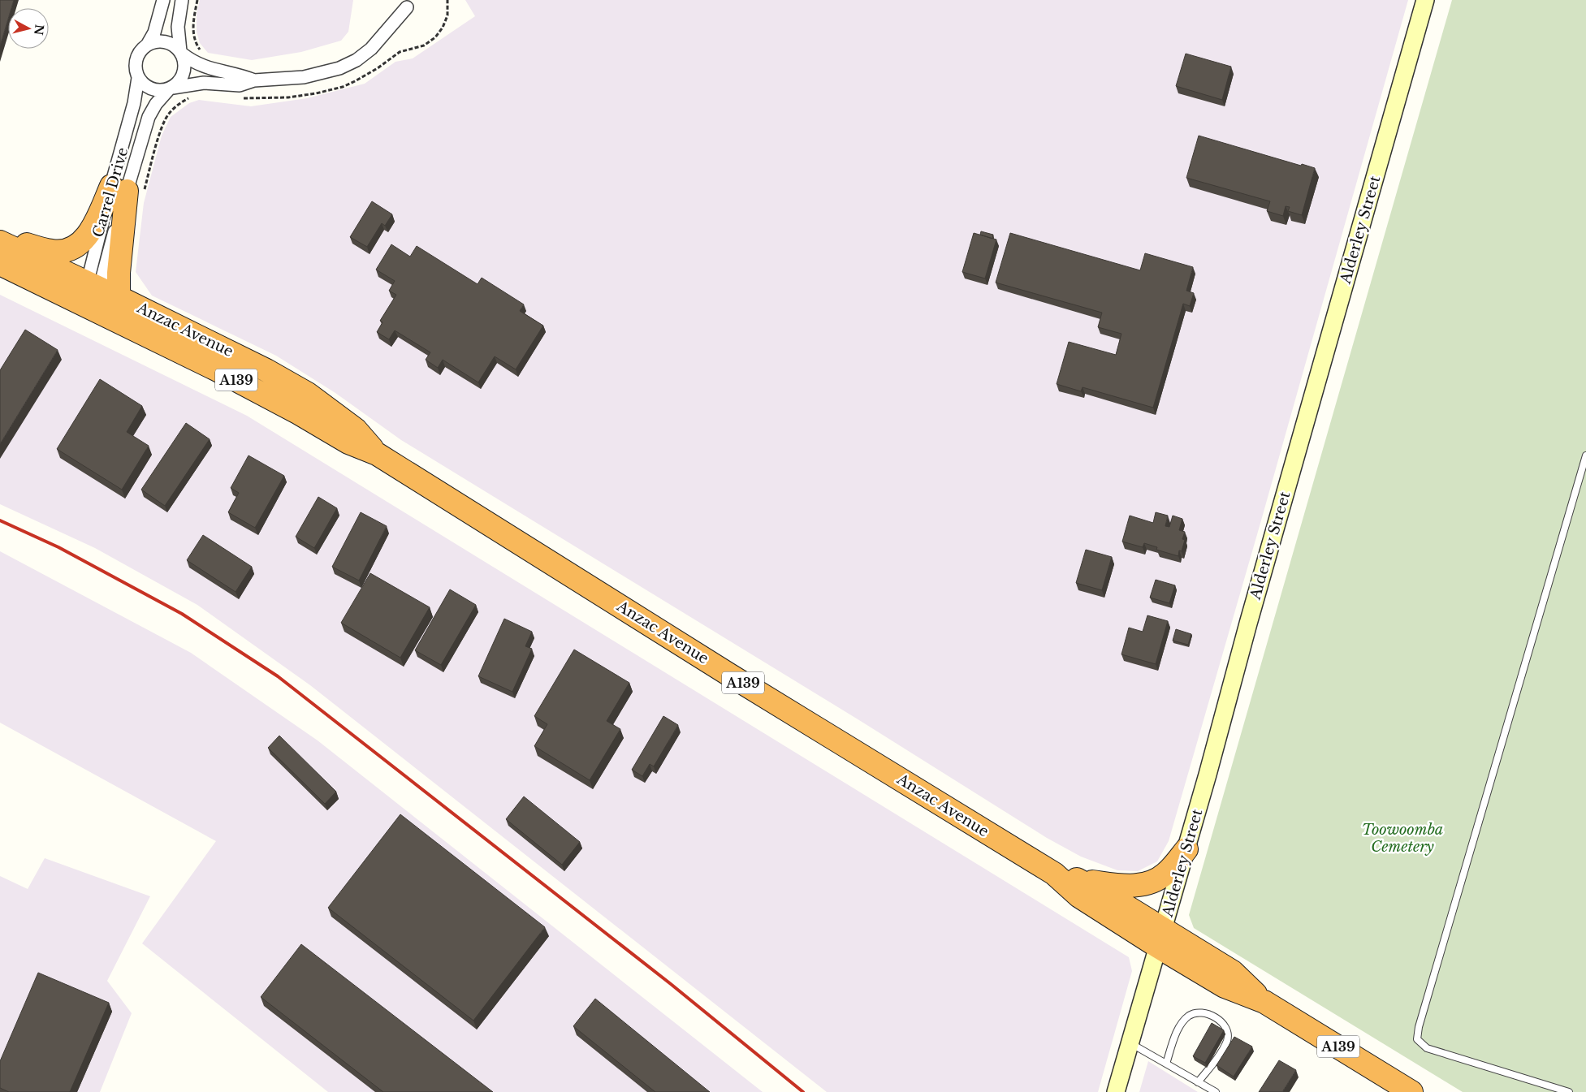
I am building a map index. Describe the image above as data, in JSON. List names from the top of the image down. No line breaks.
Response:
{"streets":{"highway":["Anzac Avenue","A139"],"street":["Carrel Drive","Alderley Street"]},"crossings":[["Carrel Drive","Anzac Avenue"],["Alderley Street","Anzac Avenue"]],"parks":["Toowoomba Cemetery"],"north":"right"}
